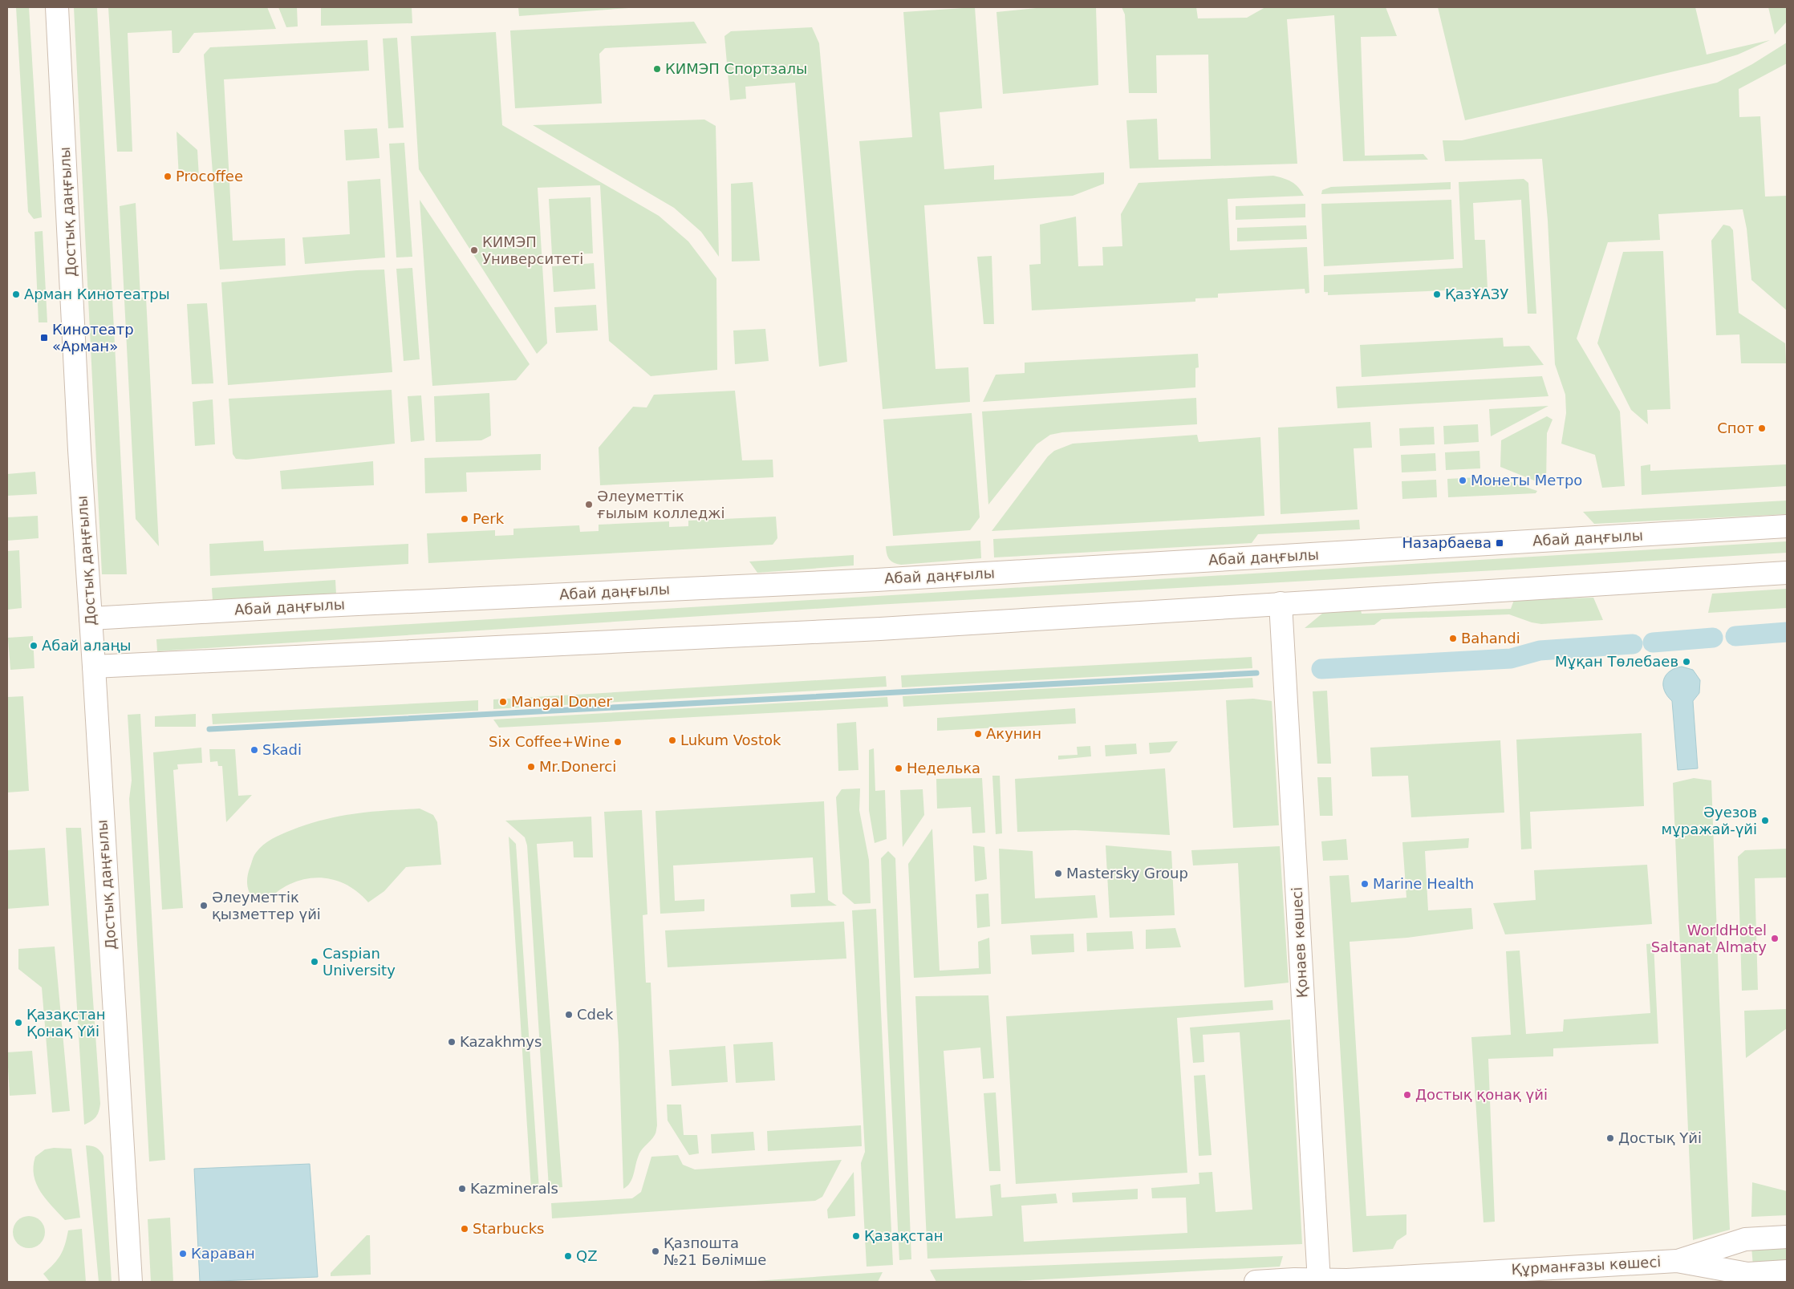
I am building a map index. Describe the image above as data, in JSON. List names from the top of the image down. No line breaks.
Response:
{"streets":{"main road":["Достық даңғылы","Абай даңғылы","Қонаев көшесі","Құрманғазы көшесі"]},"crossings":[["Достық даңғылы","Абай даңғылы"],["Қонаев көшесі","Құрманғазы көшесі"]],"places":{"other":["КИМЭП Спортзалы","Procoffee","КИМЭП Университеті","Арман Кинотеатры","ҚазҰАЗУ","Спот","Монеты Метро","Әлеуметтік ғылым колледжі","Perk","Bahandi","Абай алаңы","Мұқан Төлебаев","Mangal Doner","Акунин","Lukum Vostok","Six Coffee+Wine","Skadi","Mr.Donerci","Неделька","Әуезов мұражай-үйі","Mastersky Group","Marine Health","Әлеуметтік қызметтер үйі","WorldHotel Saltanat Almaty","Caspian University","Cdek","Қазақстан Қонақ Үйі","Kazakhmys","Достық қонақ үйі","Достық Үйі","Kazminerals","Starbucks","Қазақстан","Қазпошта №21 Бөлімше","Караван","QZ"],"transit":["Кинотеатр «Арман»","Назарбаева"]}}
